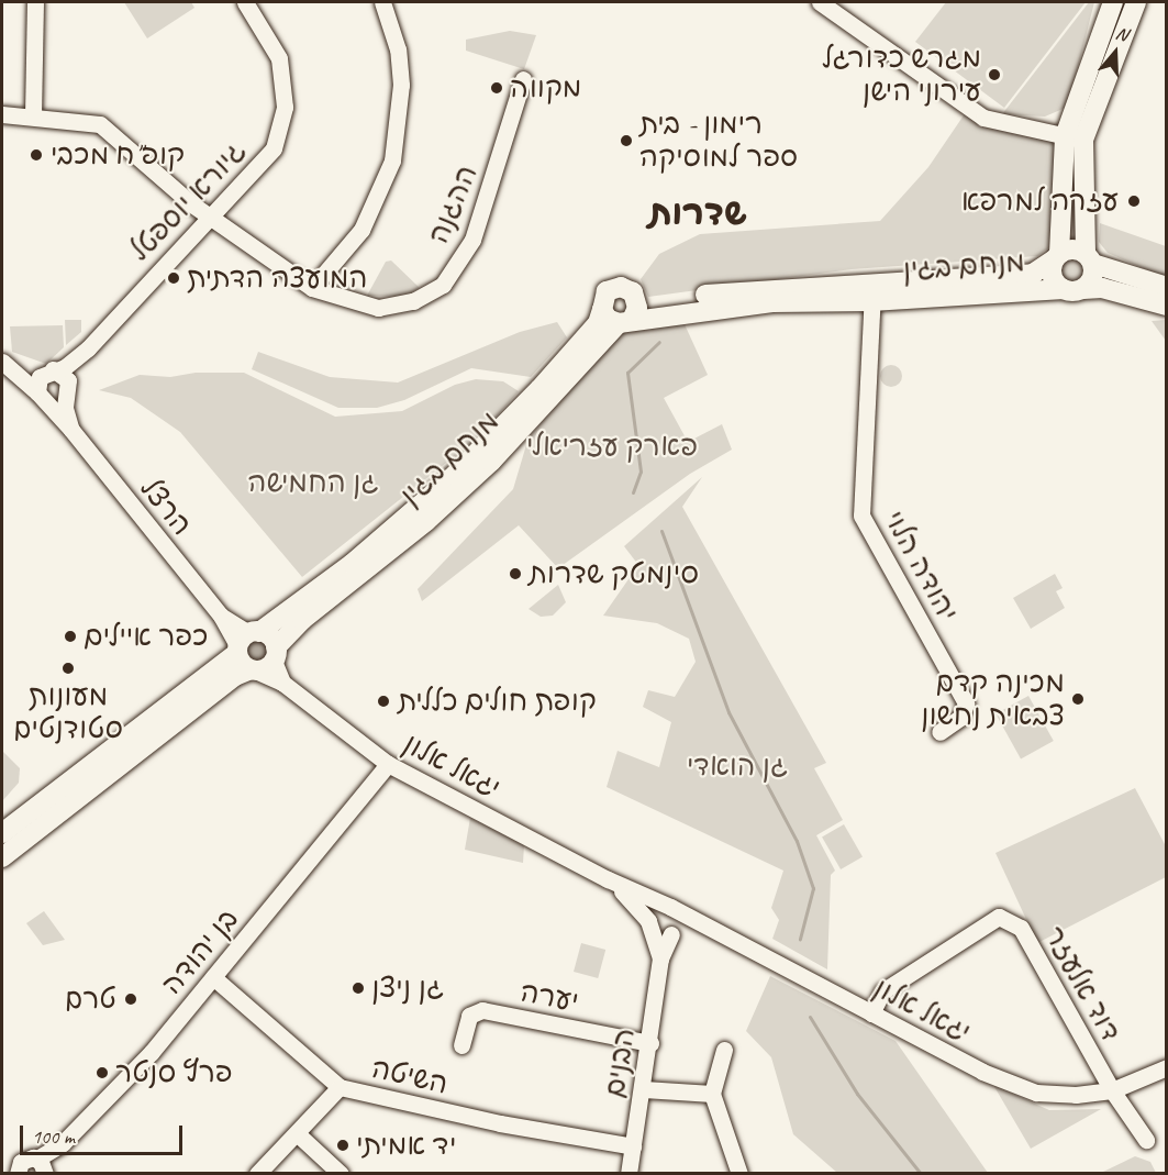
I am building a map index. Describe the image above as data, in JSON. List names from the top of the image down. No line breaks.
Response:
{"streets":{"main road":["מנחם בגין"],"street":["גיורא יוספטל","ההגנה","הרצל","יהודה הלוי","יגאל אלון","בן יהודה","דוד אלעזר","יערה","הבנים","השיטה"]},"crossings":[["גיורא יוספטל","ההגנה"],["גיורא יוספטל","הרצל"],["מנחם בגין","הרצל"],["מנחם בגין","יהודה הלוי"],["מנחם בגין","יגאל אלון"],["יגאל אלון","בן יהודה"],["יגאל אלון","דוד אלעזר"],["יגאל אלון","הבנים"],["בן יהודה","השיטה"],["יערה","הבנים"],["הבנים","השיטה"]],"districts":["שדרות"],"parks":["פארק עזריאלי","גן החמישה","גן הואדי"],"places":["מגרש כדורגל עירוני הישן","מקווה","רימון - בית ספר למוסיקה","קופ\"ח מכבי","עזרה למרפא","המועצה הדתית","סינמטק שדרות","כפר איילים","מעונות סטודנטים","מכינה קדם צבאית נחשון","קופת חולים כללית","גן ניצן","טרם","פרץ סנטר","יד אמיתי"],"scale_bar":"100 m","north":"top"}
